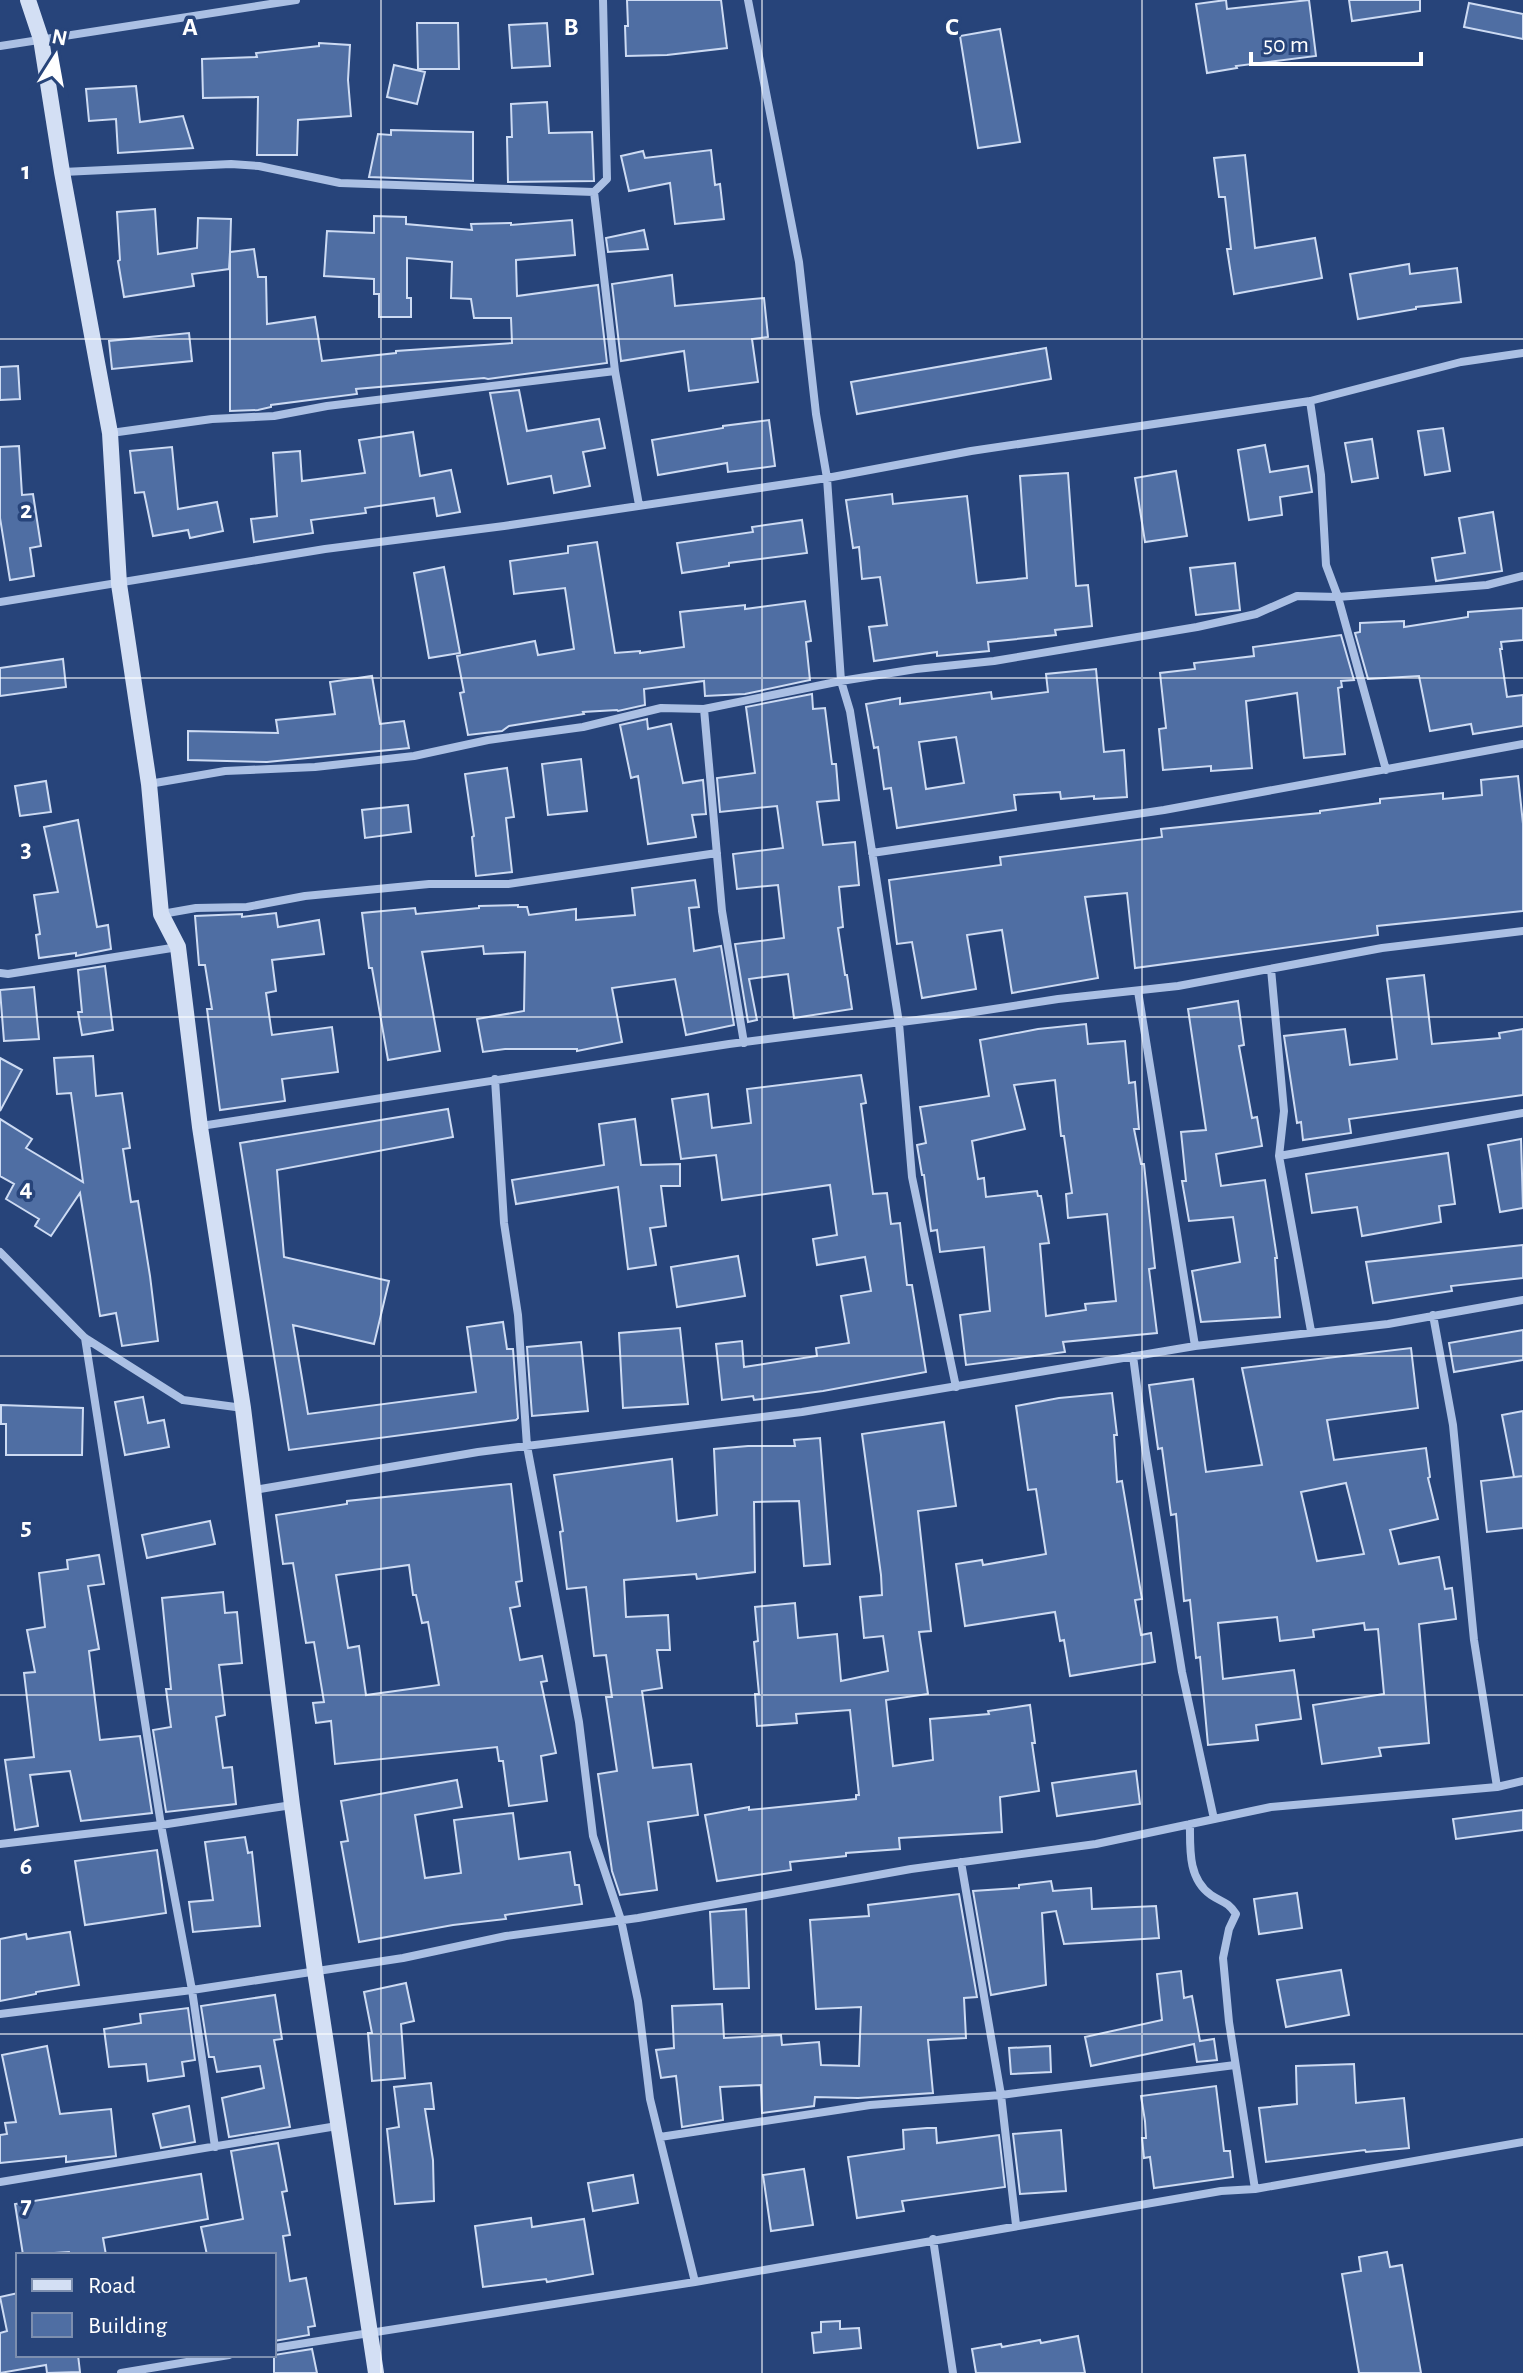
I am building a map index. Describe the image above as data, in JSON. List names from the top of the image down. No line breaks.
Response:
{"legend":["Road","Building"],"scale_bar":"50 m","north":"top","grid":{"columns":["A","B","C"],"rows":["1","2","3","4","5","6","7"]}}
